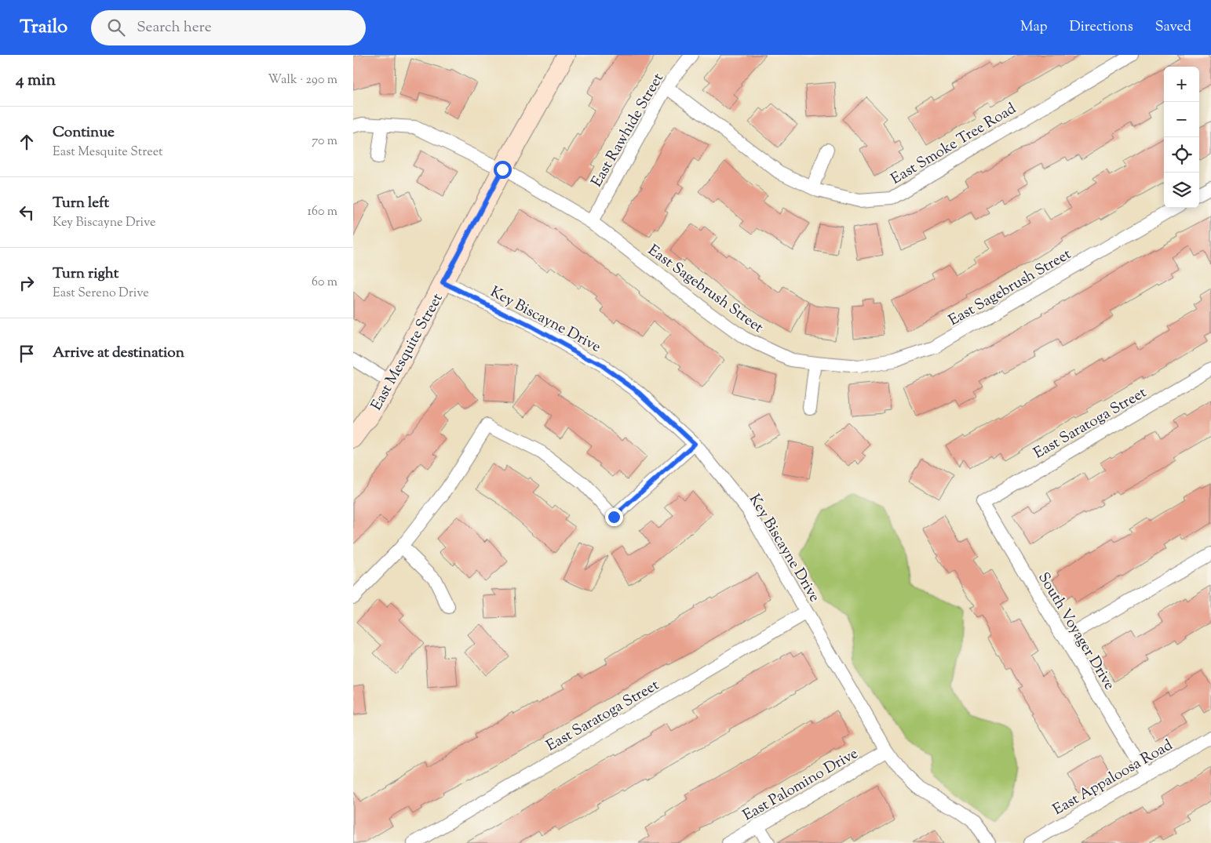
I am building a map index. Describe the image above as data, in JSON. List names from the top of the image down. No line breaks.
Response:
{"streets":{"street":["East Rawhide Street","East Smoke Tree Road","East Sagebrush Street","Key Biscayne Drive","East Mesquite Street","East Saratoga Street","South Voyager Drive","East Appaloosa Road","East Palomino Drive"]},"crossings":[["East Rawhide Street","East Smoke Tree Road"],["East Rawhide Street","East Sagebrush Street"],["East Sagebrush Street","East Mesquite Street"],["Key Biscayne Drive","East Mesquite Street"],["Key Biscayne Drive","East Saratoga Street"],["Key Biscayne Drive","East Palomino Drive"],["East Saratoga Street","South Voyager Drive"],["South Voyager Drive","East Appaloosa Road"]],"page":{"header":"Trailo","search":"Search here","nav":["Map","Directions","Saved"],"heading":["4 min","Walk · 290 m"],"map_buttons":["+","−"],"list":[["Continue","East Mesquite Street","70 m"],["Turn left","Key Biscayne Drive","160 m"],["Turn right","East Sereno Drive","60 m"],"Arrive at destination"]}}
